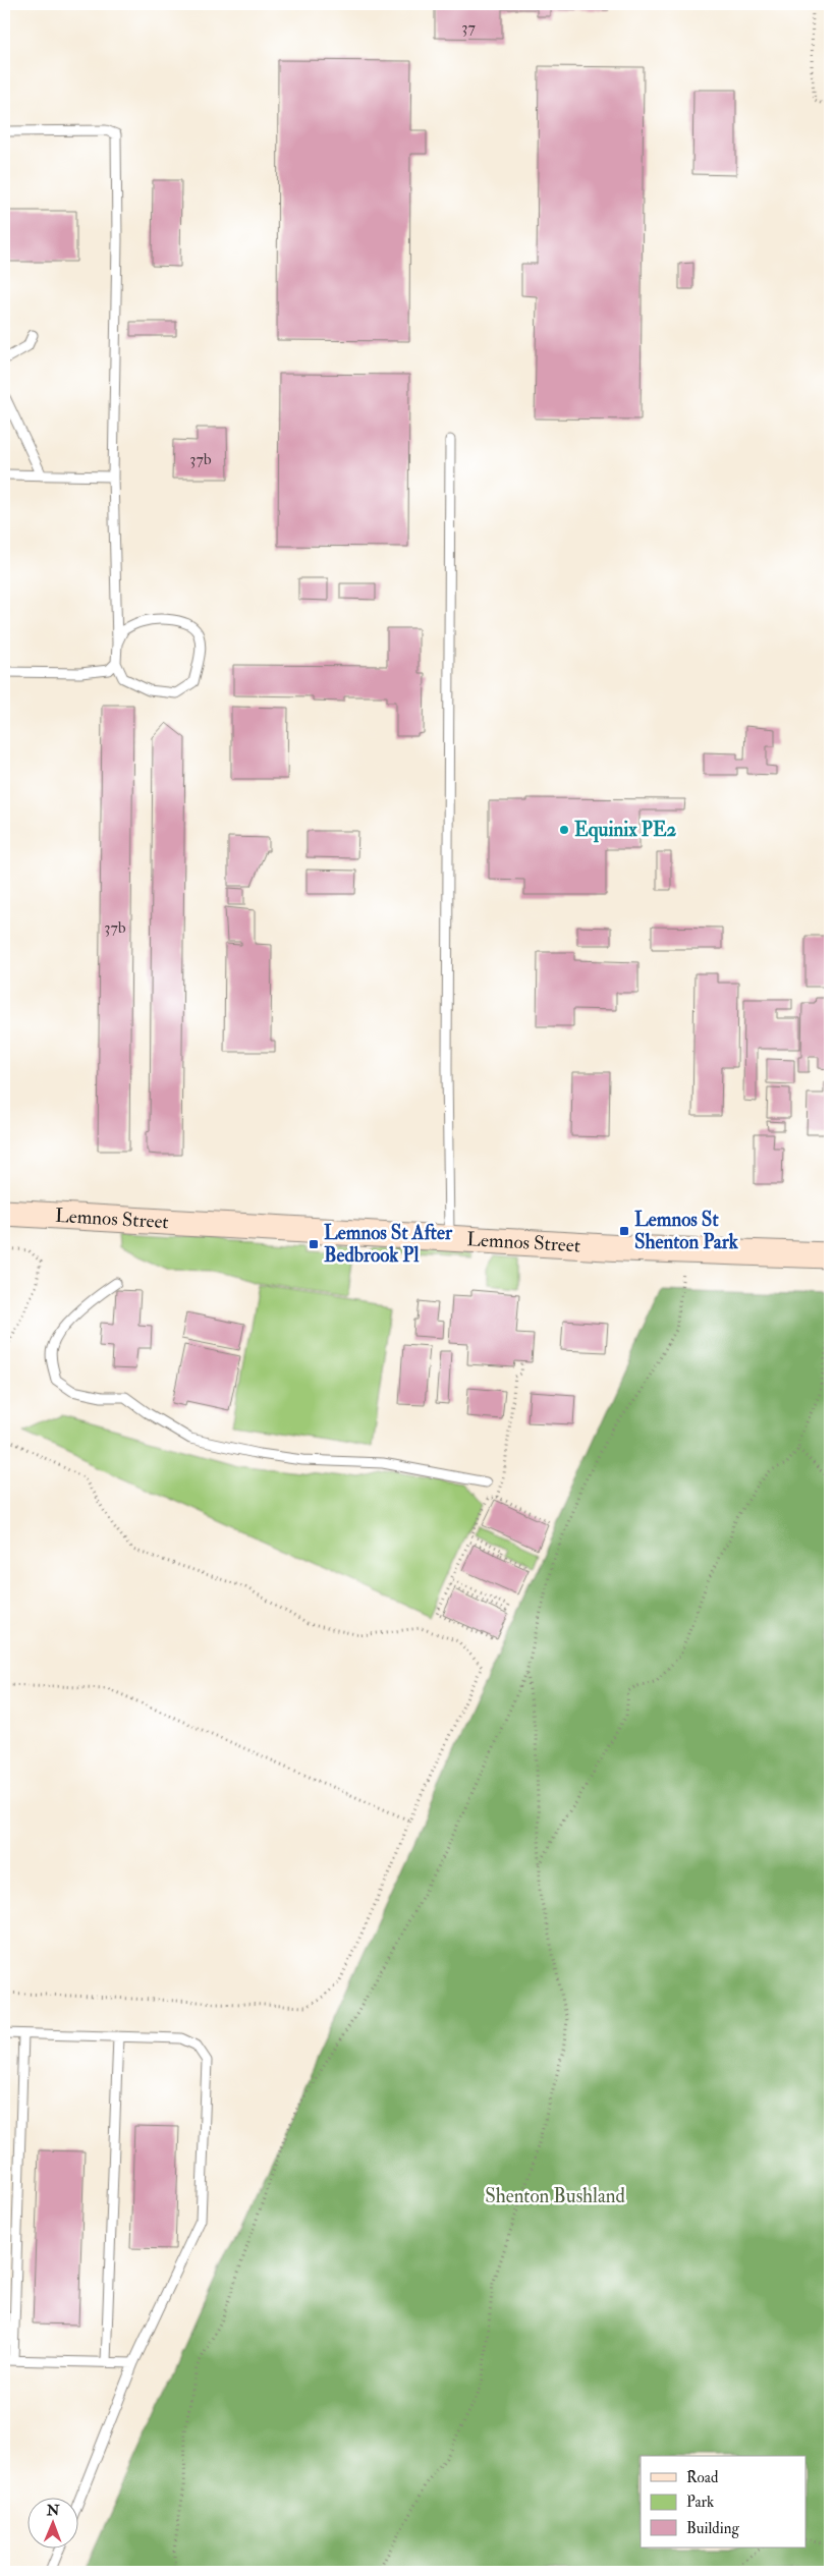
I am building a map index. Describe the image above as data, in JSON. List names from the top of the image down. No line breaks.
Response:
{"streets":{"street":["Lemnos Street"]},"parks":["Shenton Bushland"],"places":{"other":["Equinix PE2"],"transit":["Lemnos St Shenton Park","Lemnos St After Bedbrook Pl"]},"house_numbers":["37","37b","37b"],"legend":["Road","Park","Building"],"north":"top"}
